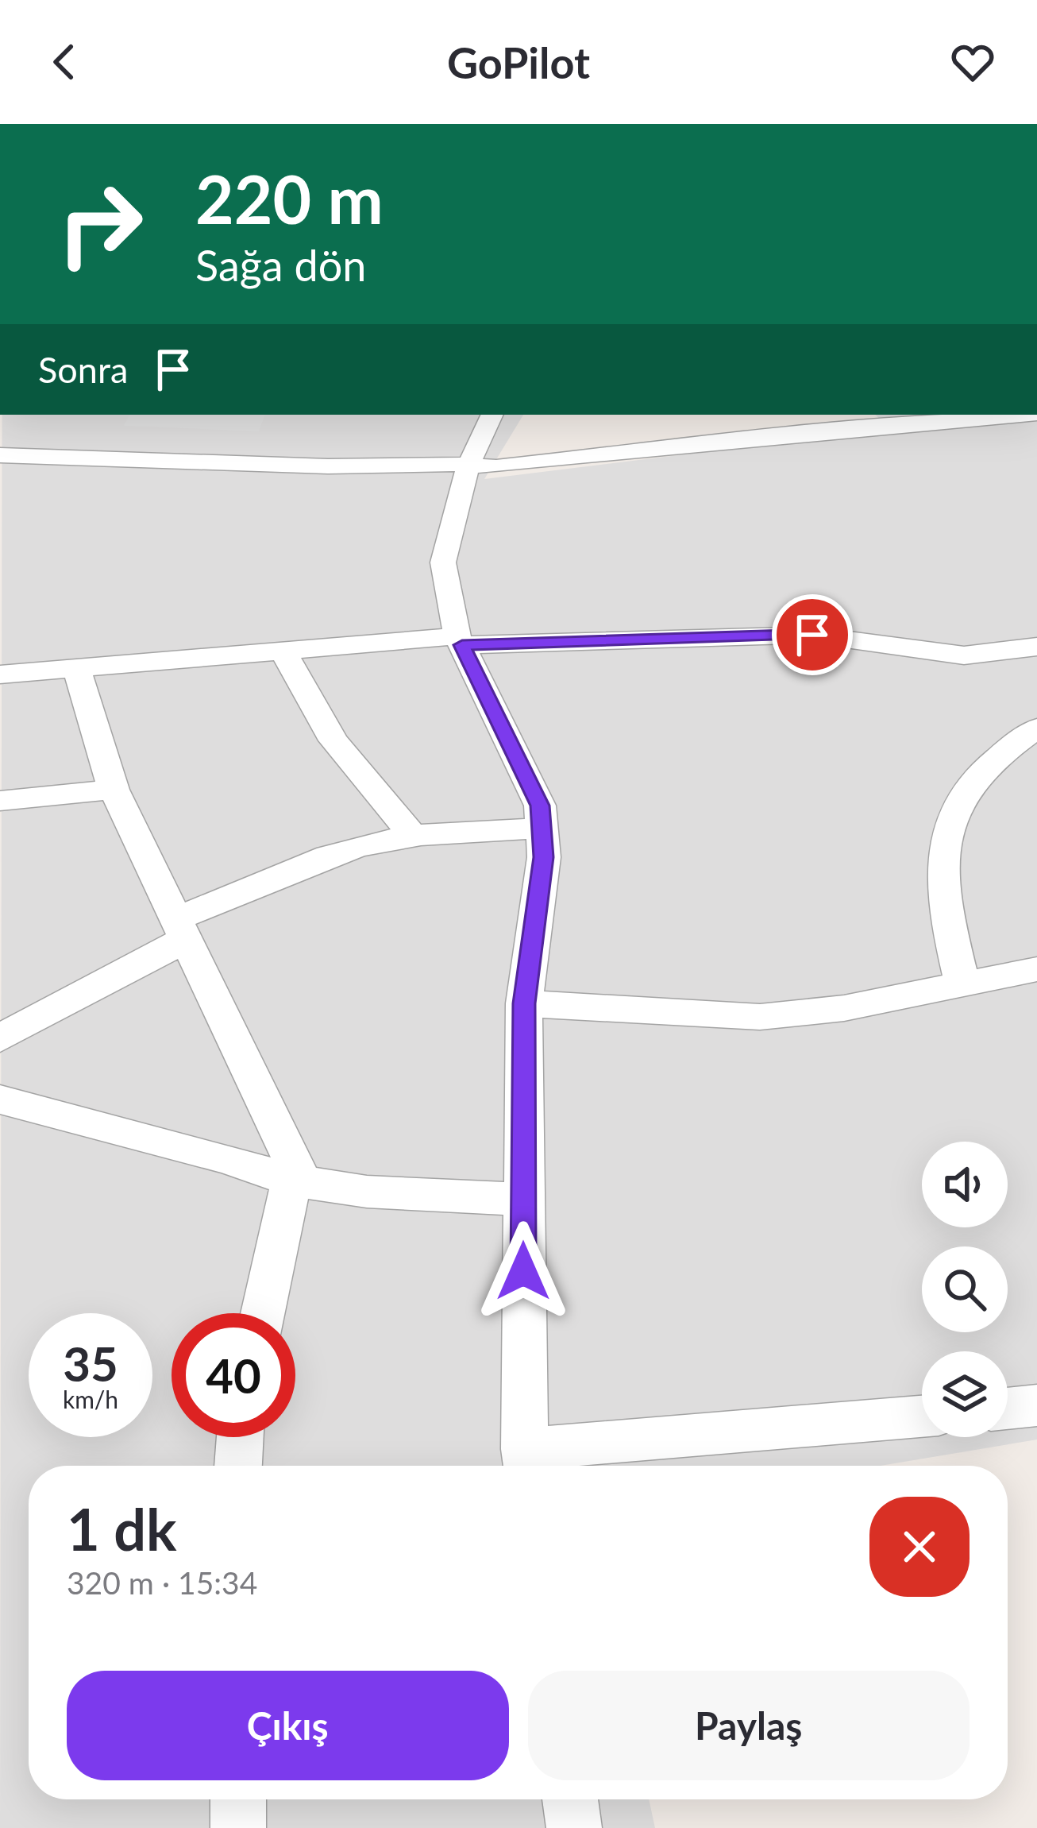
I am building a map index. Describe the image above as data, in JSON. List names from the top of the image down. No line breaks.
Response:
{"page":{"header":"GoPilot","turn":["220 m","Sağa dön"],"then":"Sonra","speed":"35 km/h","limit":"40","heading":["1 dk","320 m · 15:34"],"buttons":["Çıkış","Paylaş"]}}
